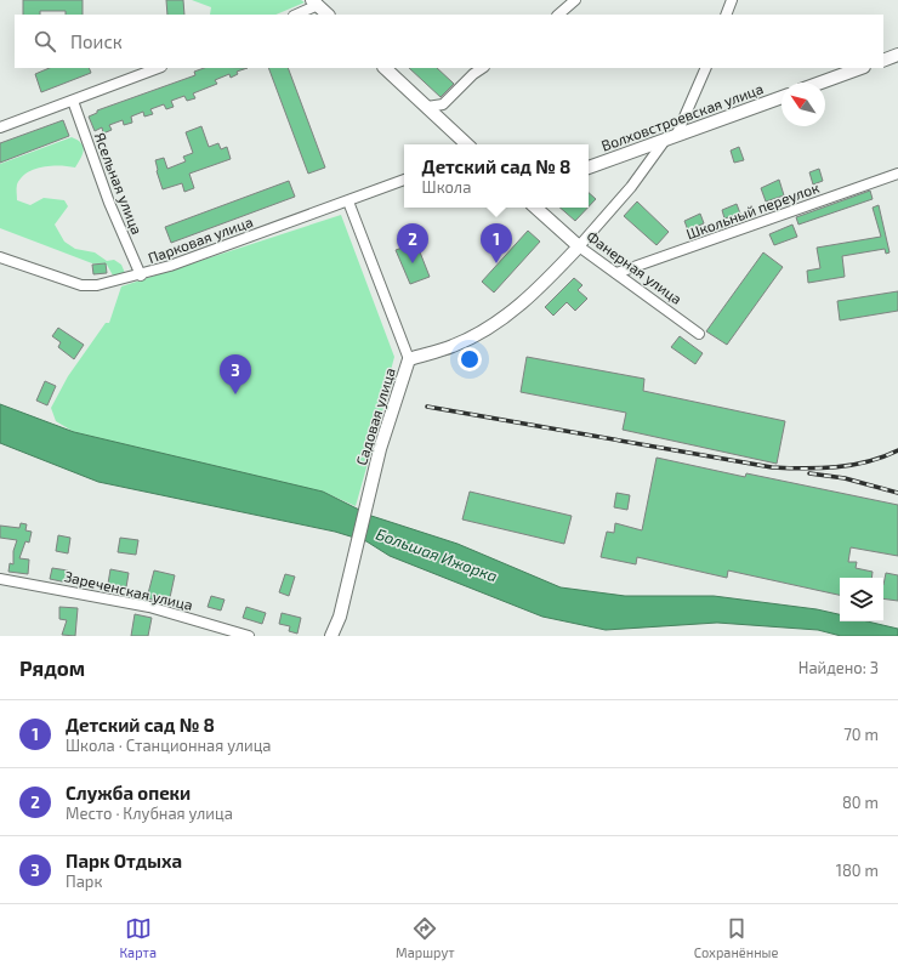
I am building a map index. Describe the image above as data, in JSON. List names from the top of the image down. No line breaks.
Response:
{"streets":{"street":["Волховстроевская улица","Ясельная улица","Школьный переулок","Парковая улица","Фанерная улица","Садовая улица","Зареченская улица"]},"crossings":[["Ясельная улица","Парковая улица"],["Школьный переулок","Фанерная улица"]],"water":["Большая Ижорка"],"north":"top left","page":{"search":"Поиск","popup":["Детский сад № 8","Школа"],"pins":["1","2","3"],"heading":["Рядом","Найдено: 3"],"list":[{"mark":"1","name":"Детский сад № 8","note":"Школа · Станционная улица","value":"70 m"},{"mark":"2","name":"Служба опеки","note":"Место · Клубная улица","value":"80 m"},{"mark":"3","name":"Парк Отдыха","note":"Парк","value":"180 m"}],"nav":["Карта","Маршрут","Сохранённые"]}}
